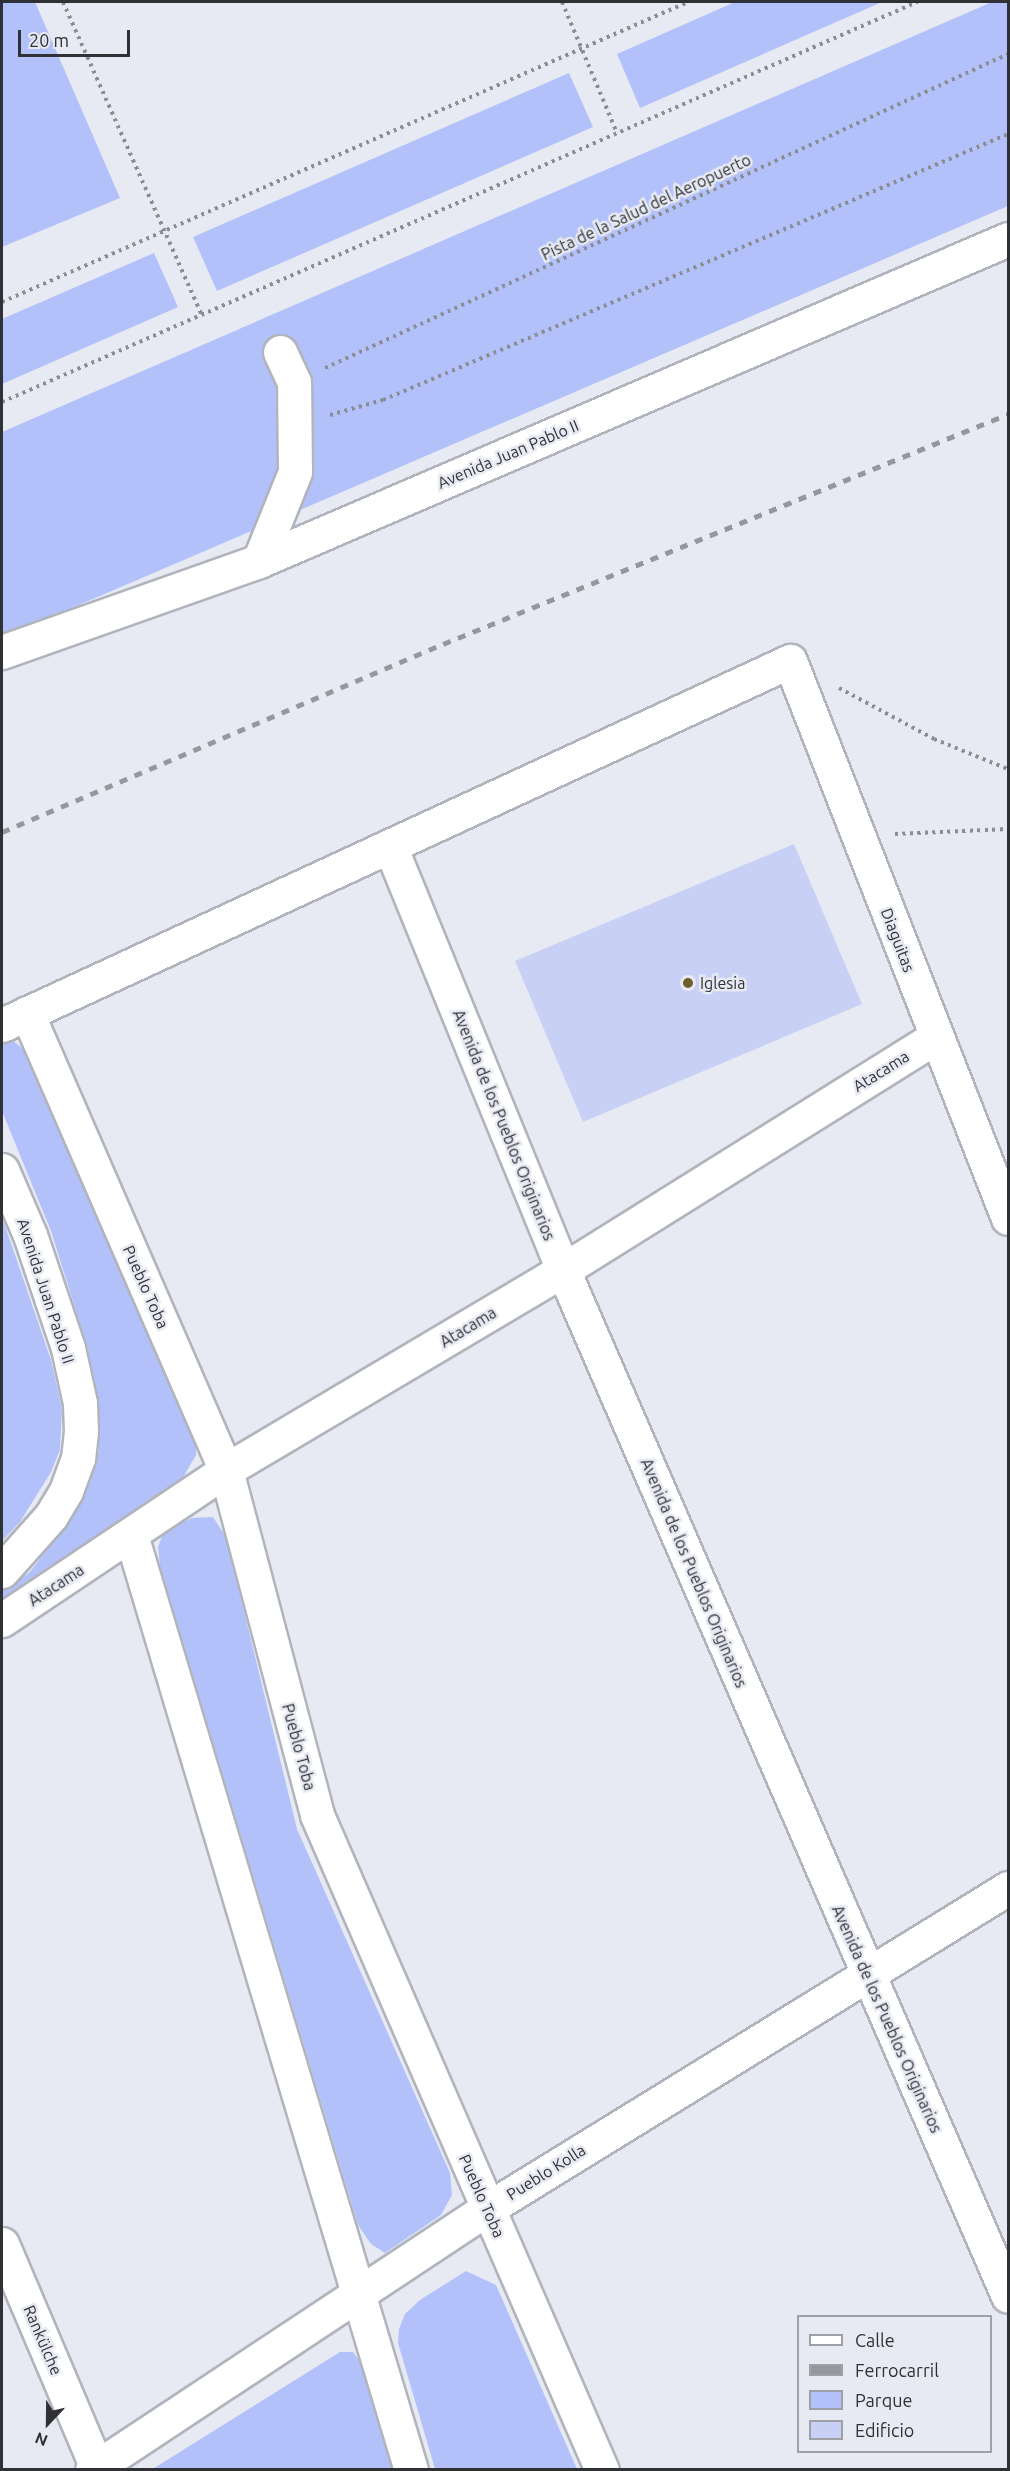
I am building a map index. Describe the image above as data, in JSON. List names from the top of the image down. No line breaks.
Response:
{"streets":{"street":["Avenida Juan Pablo II","Diaguitas","Atacama","Avenida de los Pueblos Originarios","Pueblo Toba","Pueblo Kolla","Rankülche"],"path":["Pista de la Salud del Aeropuerto"]},"crossings":[["Diaguitas","Atacama"],["Atacama","Avenida de los Pueblos Originarios"],["Atacama","Pueblo Toba"],["Avenida de los Pueblos Originarios","Pueblo Kolla"],["Pueblo Toba","Pueblo Kolla"],["Pueblo Kolla","Rankülche"]],"places":["Iglesia"],"legend":["Calle","Ferrocarril","Parque","Edificio"],"scale_bar":"20 m","north":"bottom"}
